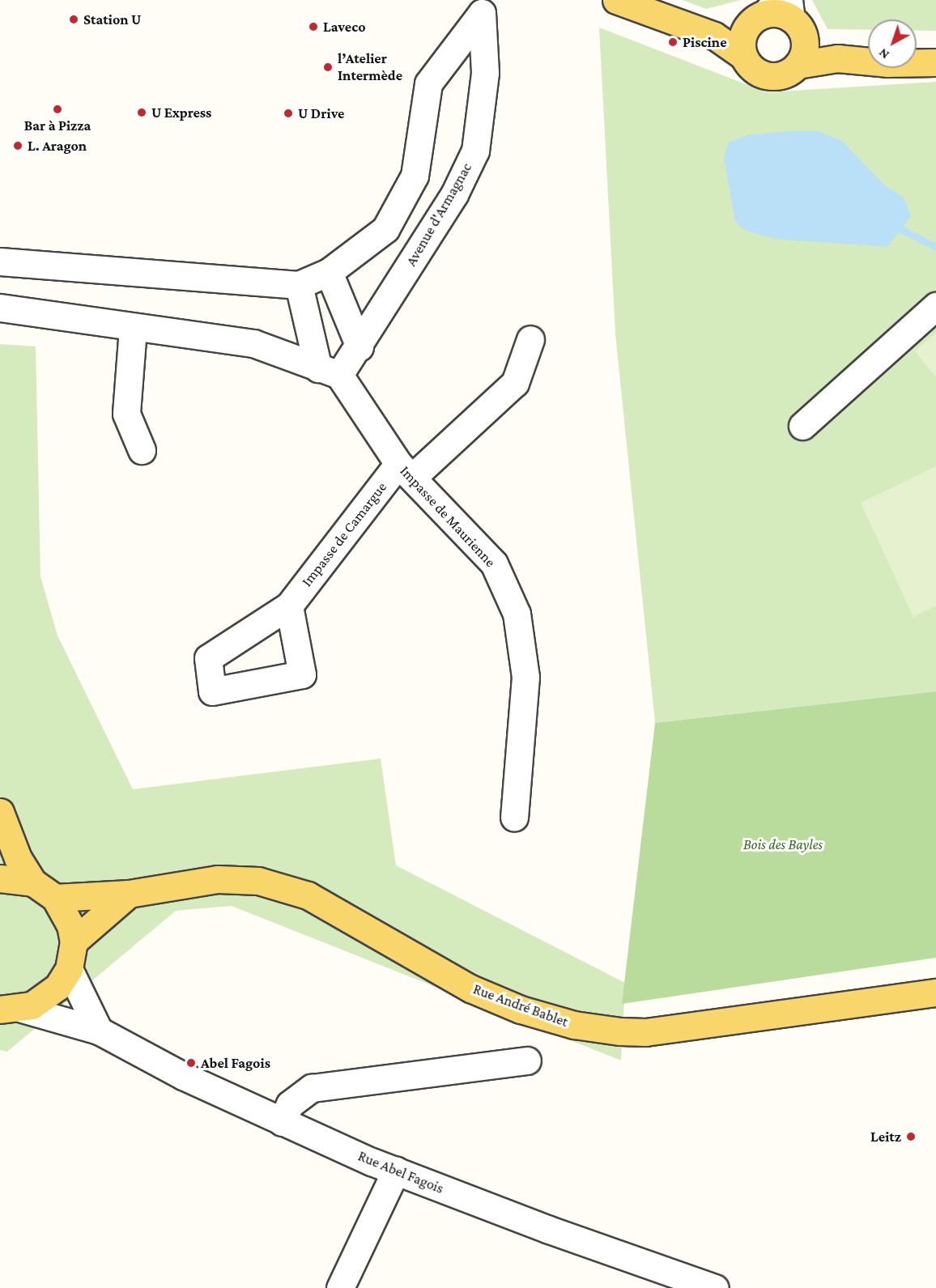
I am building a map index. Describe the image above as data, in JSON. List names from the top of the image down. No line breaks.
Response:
{"streets":{"main road":["Rue André Bablet"],"street":["Avenue d'Armagnac","Impasse de Maurienne","Impasse de Camargue","Rue Abel Fagois"]},"crossings":[["Avenue d'Armagnac","Impasse de Maurienne"],["Impasse de Maurienne","Impasse de Camargue"]],"parks":["Bois des Bayles"],"places":["Station U","Laveco","Piscine","l’Atelier Intermède","Bar à Pizza","U Express","U Drive","L. Aragon","Abel Fagois","Leitz"],"north":"bottom left"}
